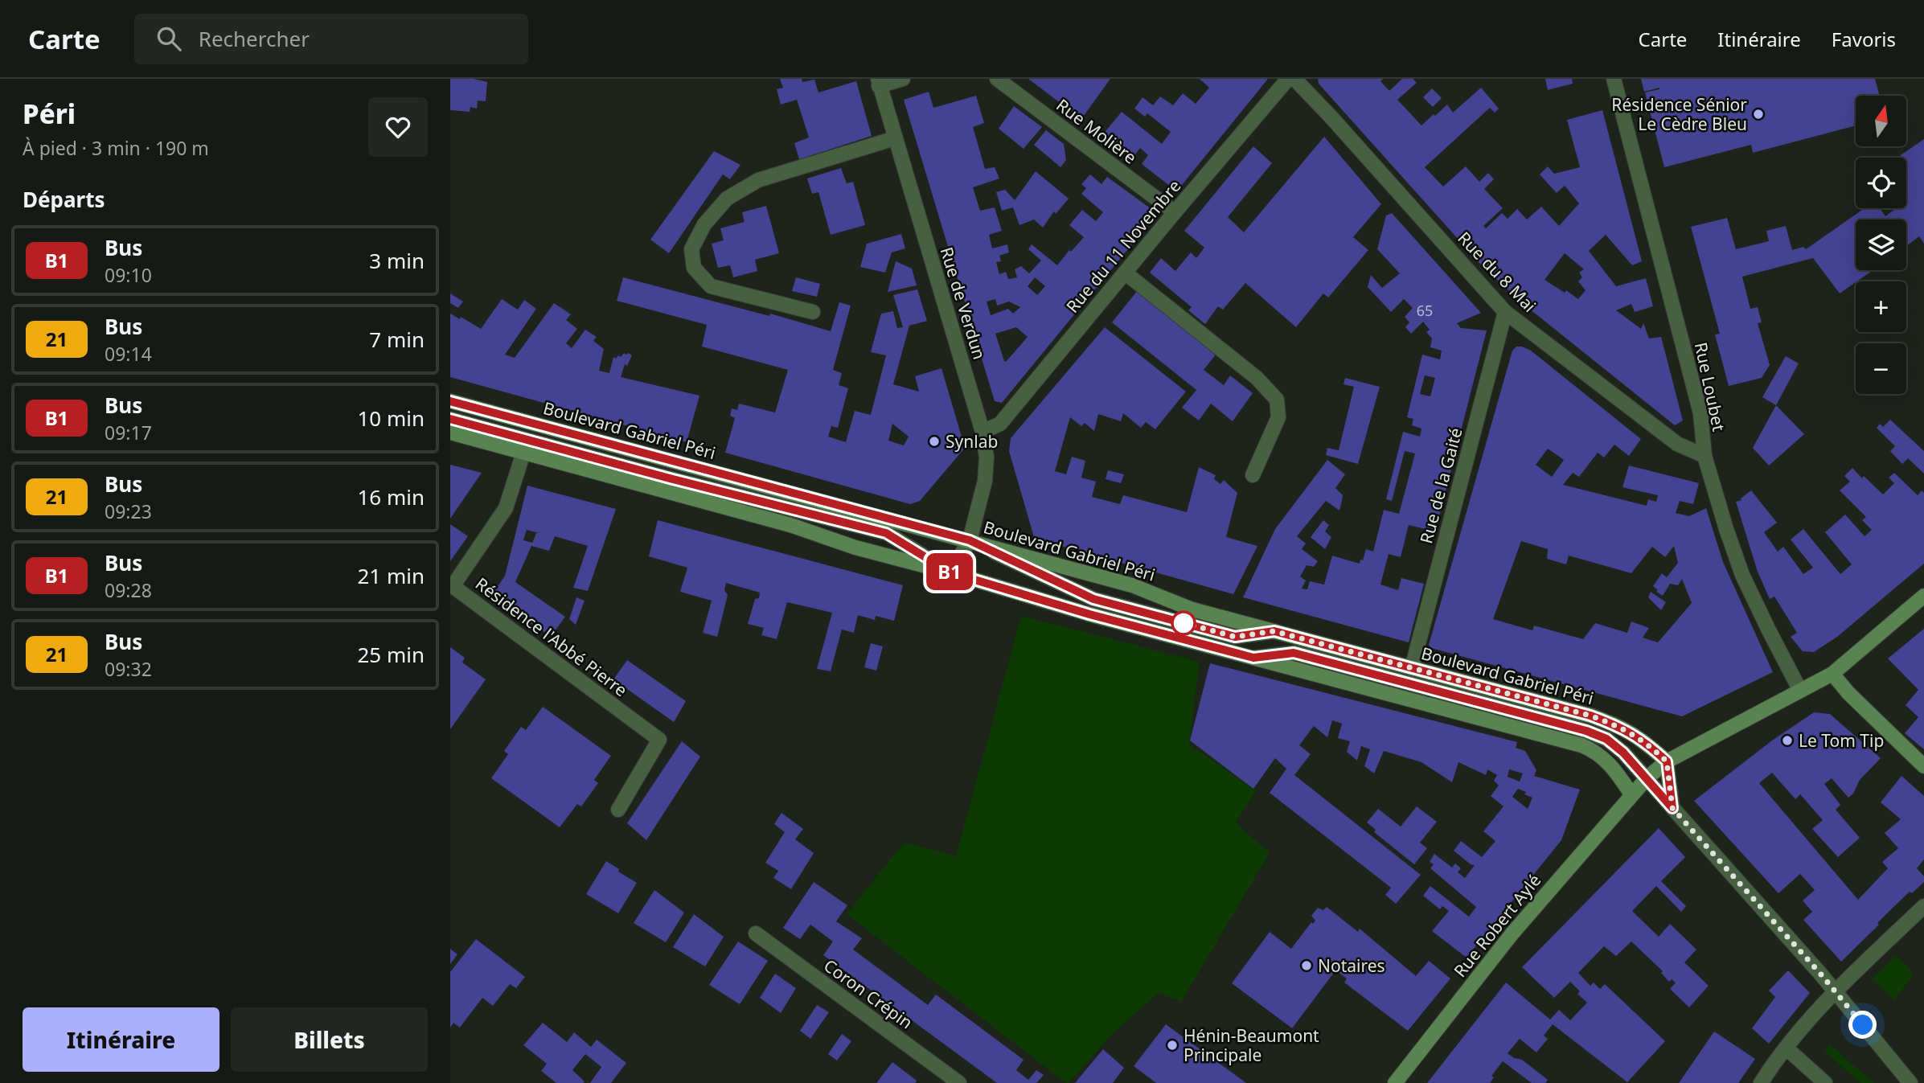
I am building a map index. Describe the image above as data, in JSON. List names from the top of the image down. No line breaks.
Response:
{"streets":{"main road":["Boulevard Gabriel Péri","Rue Robert Aylé"],"street":["Rue Molière","Rue du 11 Novembre","Rue du 8 Mai","Rue de Verdun","Rue Loubet","Rue de la Gaité","Résidence l'Abbé Pierre","Coron Crépin"]},"crossings":[["Rue Molière","Rue du 11 Novembre"],["Rue du 11 Novembre","Rue de Verdun"],["Rue du 8 Mai","Rue Loubet"],["Rue du 8 Mai","Rue de la Gaité"],["Rue de Verdun","Boulevard Gabriel Péri"],["Rue Loubet","Rue Robert Aylé"],["Boulevard Gabriel Péri","Rue de la Gaité"],["Boulevard Gabriel Péri","Rue Robert Aylé"]],"places":["Résidence Sénior Le Cèdre Bleu","Synlab","Le Tom Tip","Notaires","Hénin-Beaumont Principale"],"lines":["bus line B1"],"house_numbers":["65"],"north":"top","page":{"header":"Carte","search":"Rechercher","nav":["Carte","Itinéraire","Favoris"],"heading":[["Péri","À pied · 3 min · 190 m"],"Départs"],"on_map":"B1","map_buttons":["+","−"],"list":[{"mark":"B1","name":"Bus","note":"09:10","value":"3 min"},{"mark":"21","name":"Bus","note":"09:14","value":"7 min"},{"mark":"B1","name":"Bus","note":"09:17","value":"10 min"},{"mark":"21","name":"Bus","note":"09:23","value":"16 min"},{"mark":"B1","name":"Bus","note":"09:28","value":"21 min"},{"mark":"21","name":"Bus","note":"09:32","value":"25 min"}],"buttons":["Itinéraire","Billets"]}}
